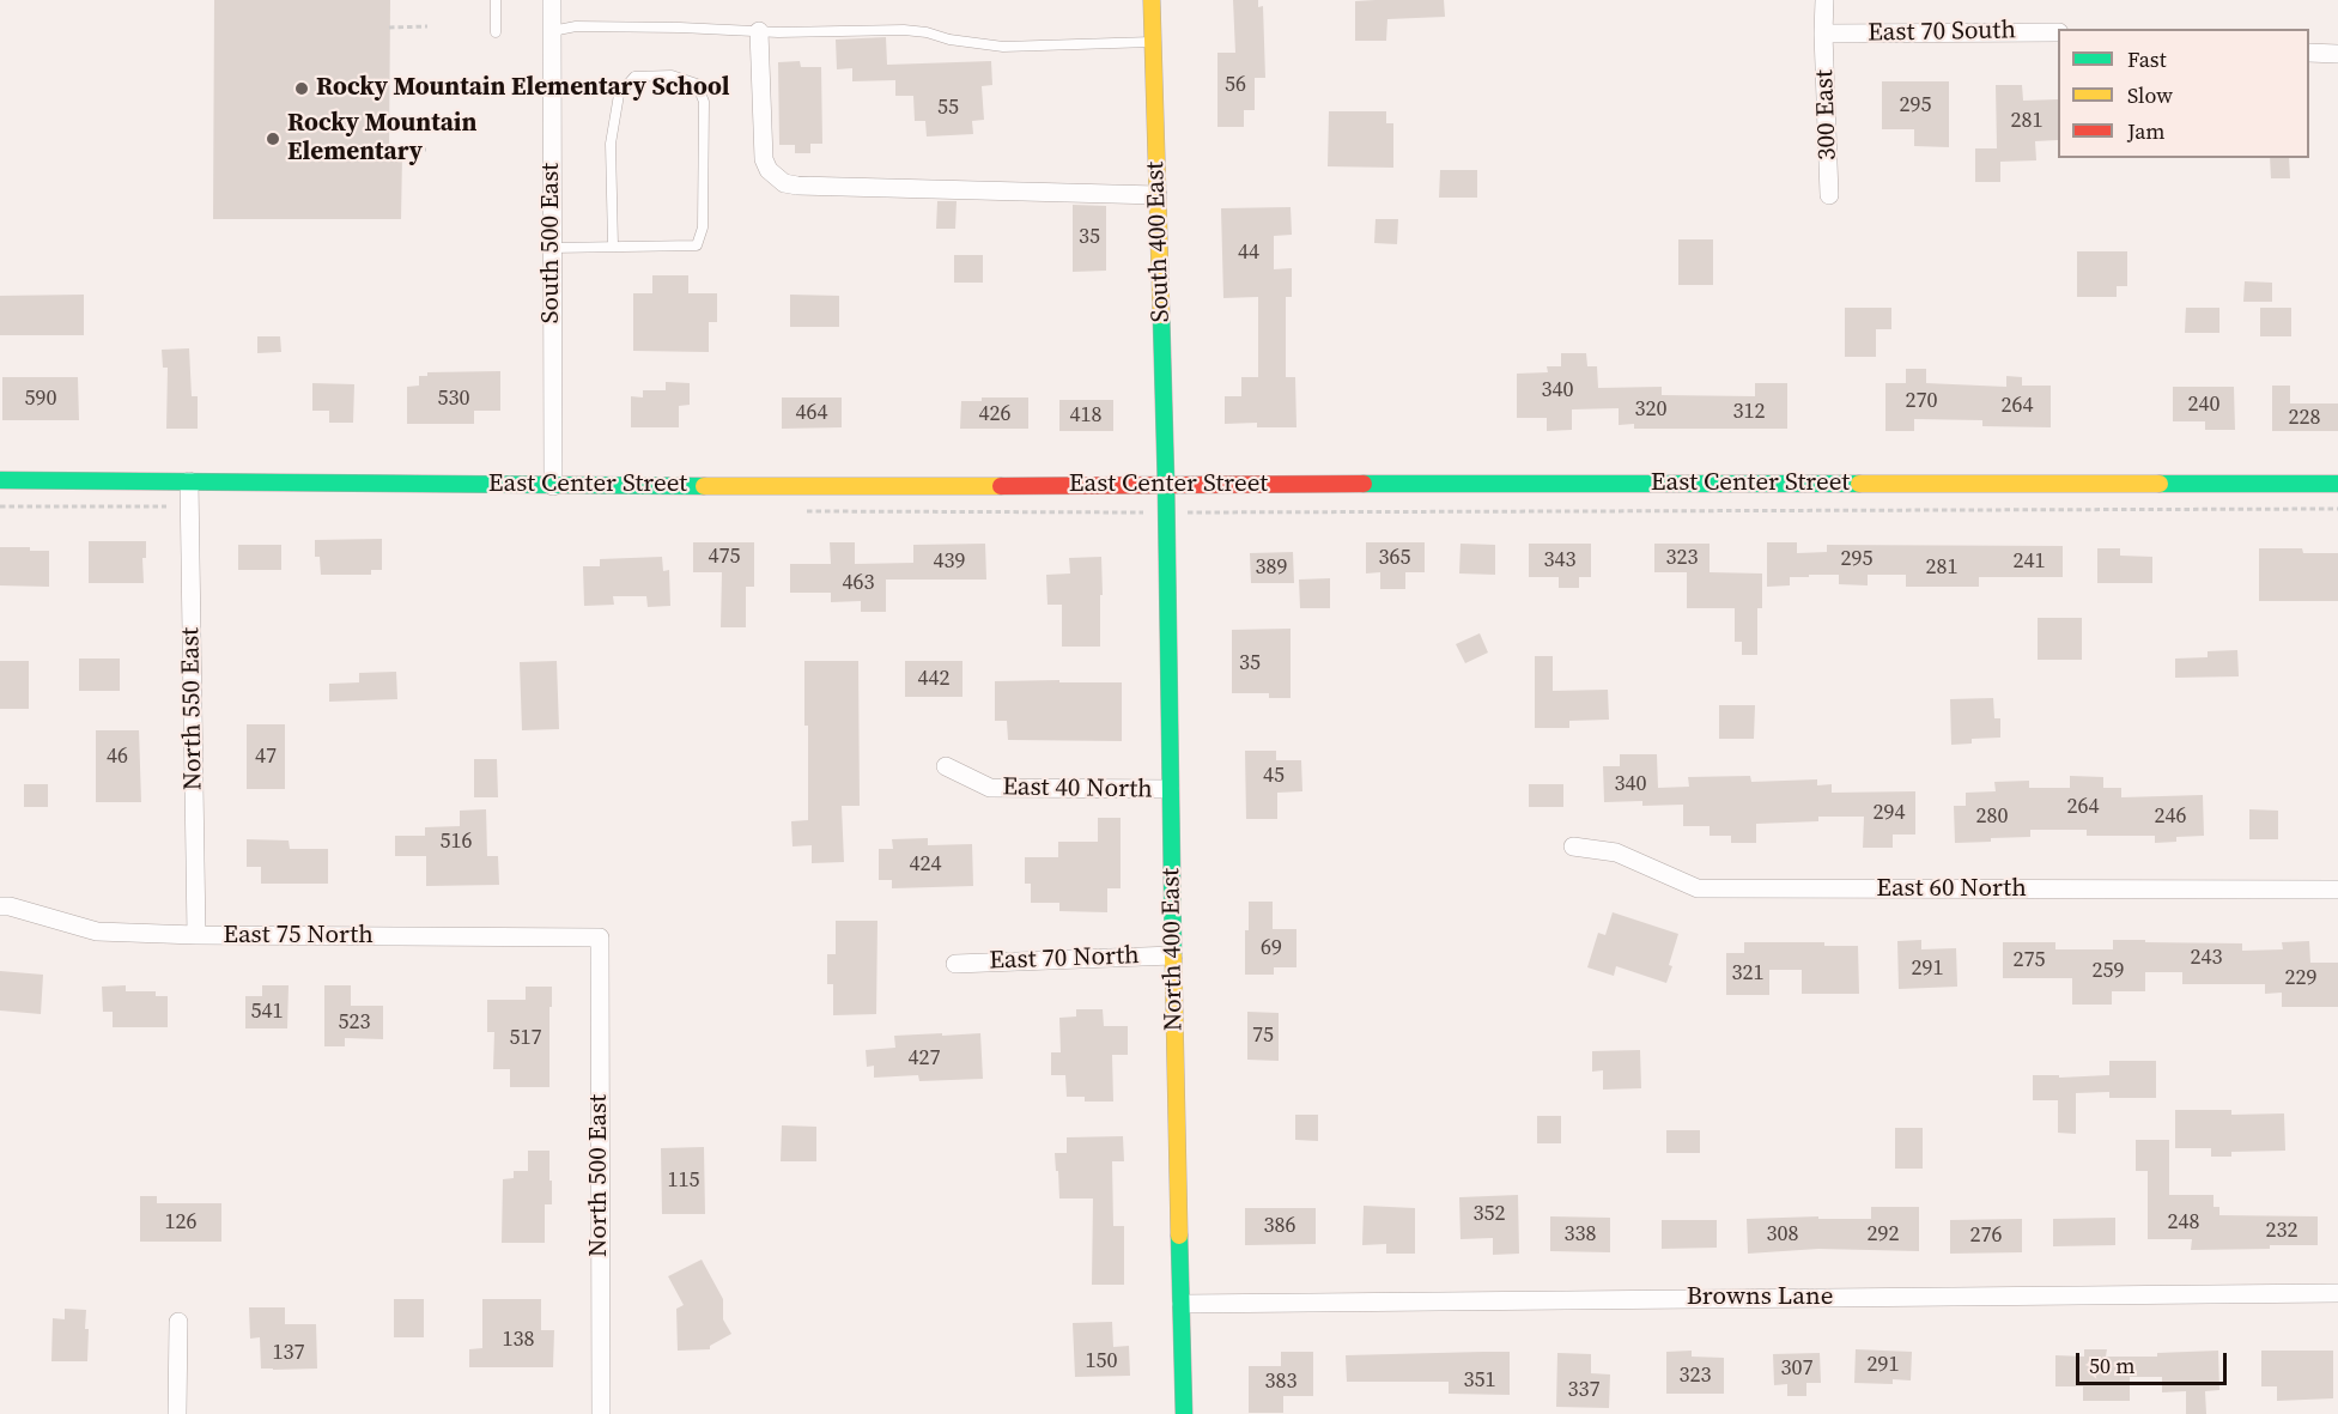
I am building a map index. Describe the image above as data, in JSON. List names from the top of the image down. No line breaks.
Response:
{"streets":{"street":["East 70 South","300 East","South 400 East","South 500 East","East Center Street","North 550 East","East 40 North","East 60 North","East 75 North","North 400 East","East 70 North","North 500 East","Browns Lane"]},"crossings":[["East 70 South","300 East"],["South 400 East","East Center Street"],["South 400 East","North 400 East"],["South 500 East","East Center Street"],["East Center Street","North 550 East"],["East Center Street","North 400 East"],["North 550 East","East 75 North"],["East 40 North","North 400 East"],["East 75 North","North 500 East"],["North 400 East","East 70 North"],["North 400 East","Browns Lane"]],"places":["Rocky Mountain Elementary School","Rocky Mountain Elementary"],"house_numbers":["56","295","55","281","35","44","340","590","530","270","240","264","320","312","464","426","418","228","475","365","323","295","343","439","241","389","281","463","35","442","46","47","45","340","264","294","280","246","516","424","69","243","275","291","259","321","229","541","523","75","517","427","115","352","126","248","386","232","338","308","292","276","138","137","150","291","307","323","351","383","337"],"legend":["Fast","Slow","Jam"],"scale_bar":"50 m"}
